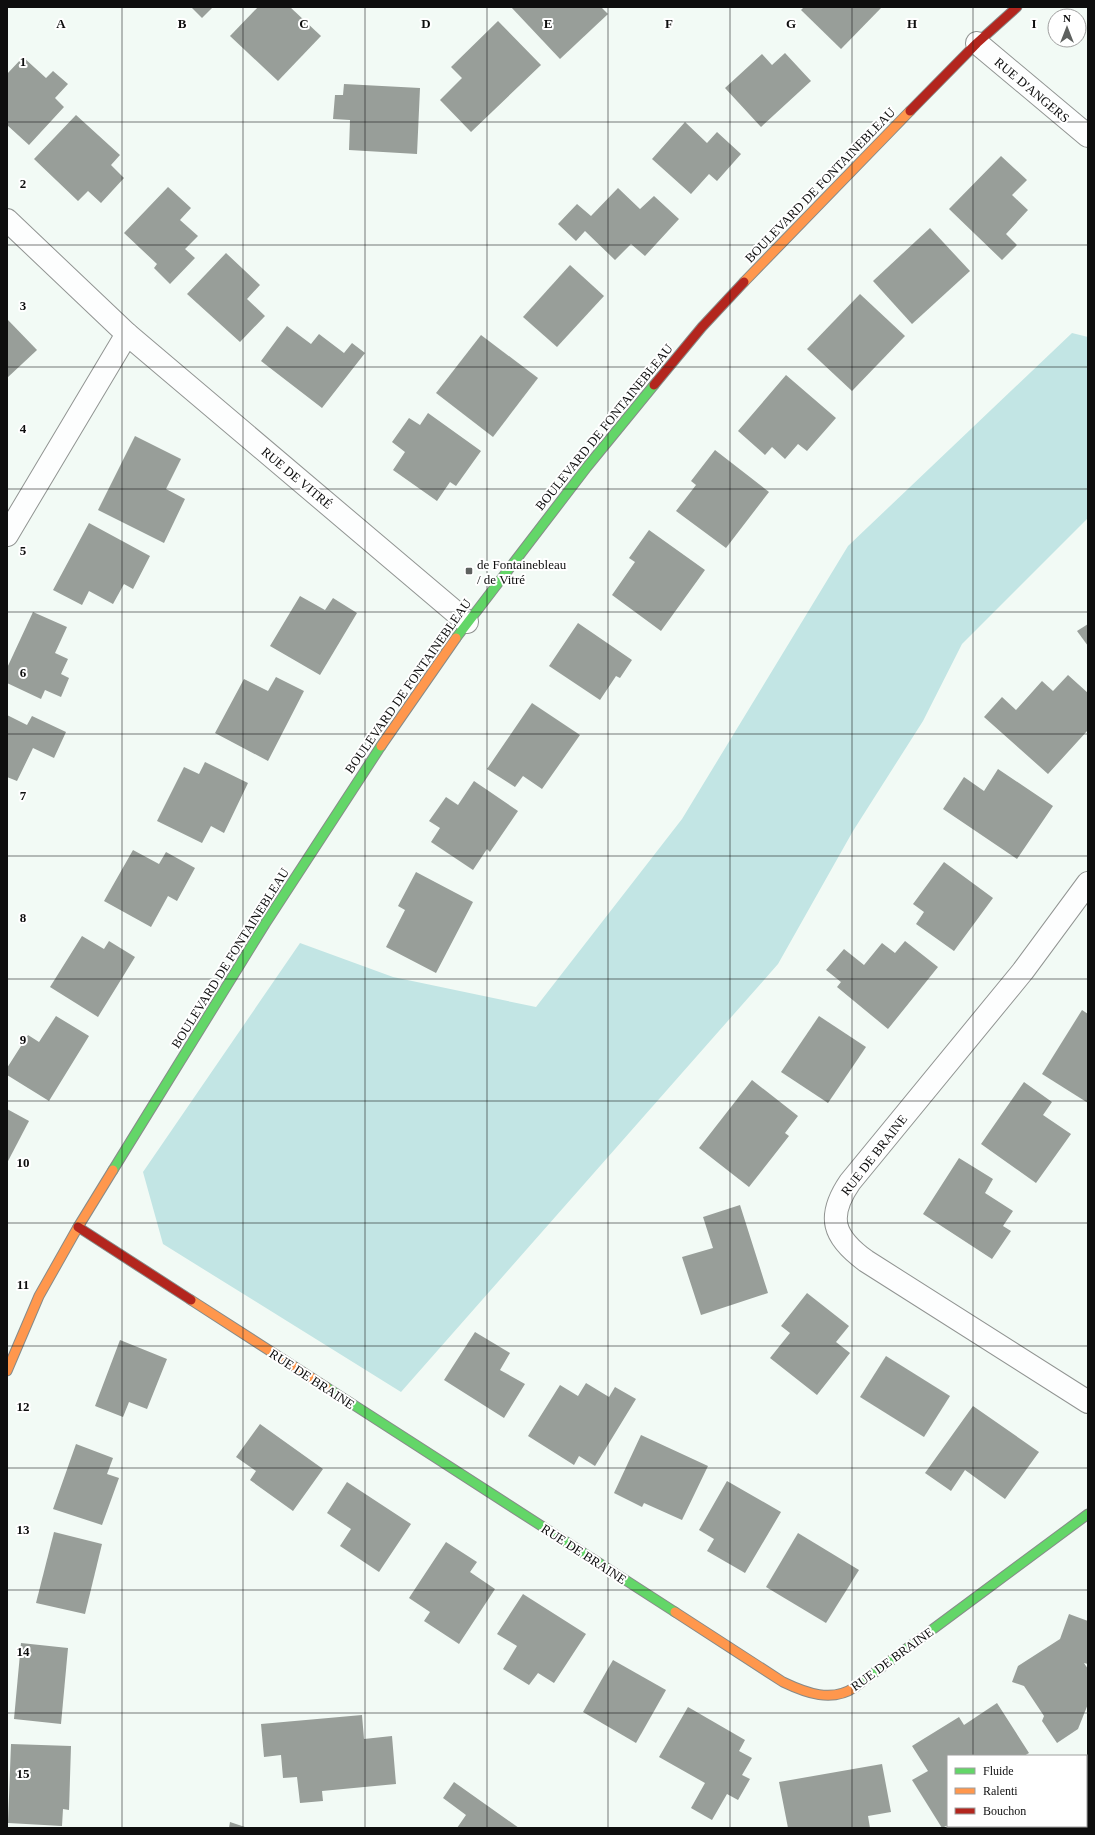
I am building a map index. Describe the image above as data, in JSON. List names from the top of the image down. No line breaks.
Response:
{"streets":{"street":["RUE D'ANGERS","BOULEVARD DE FONTAINEBLEAU","RUE DE VITRÉ","RUE DE BRAINE"]},"crossings":[["RUE D'ANGERS","BOULEVARD DE FONTAINEBLEAU"],["BOULEVARD DE FONTAINEBLEAU","RUE DE VITRÉ"],["BOULEVARD DE FONTAINEBLEAU","RUE DE BRAINE"]],"places":{"transit":["de Fontainebleau / de Vitré"]},"legend":["Fluide","Ralenti","Bouchon"],"north":"top","grid":{"columns":["A","B","C","D","E","F","G","H","I"],"rows":["1","2","3","4","5","6","7","8","9","10","11","12","13","14","15"]}}
